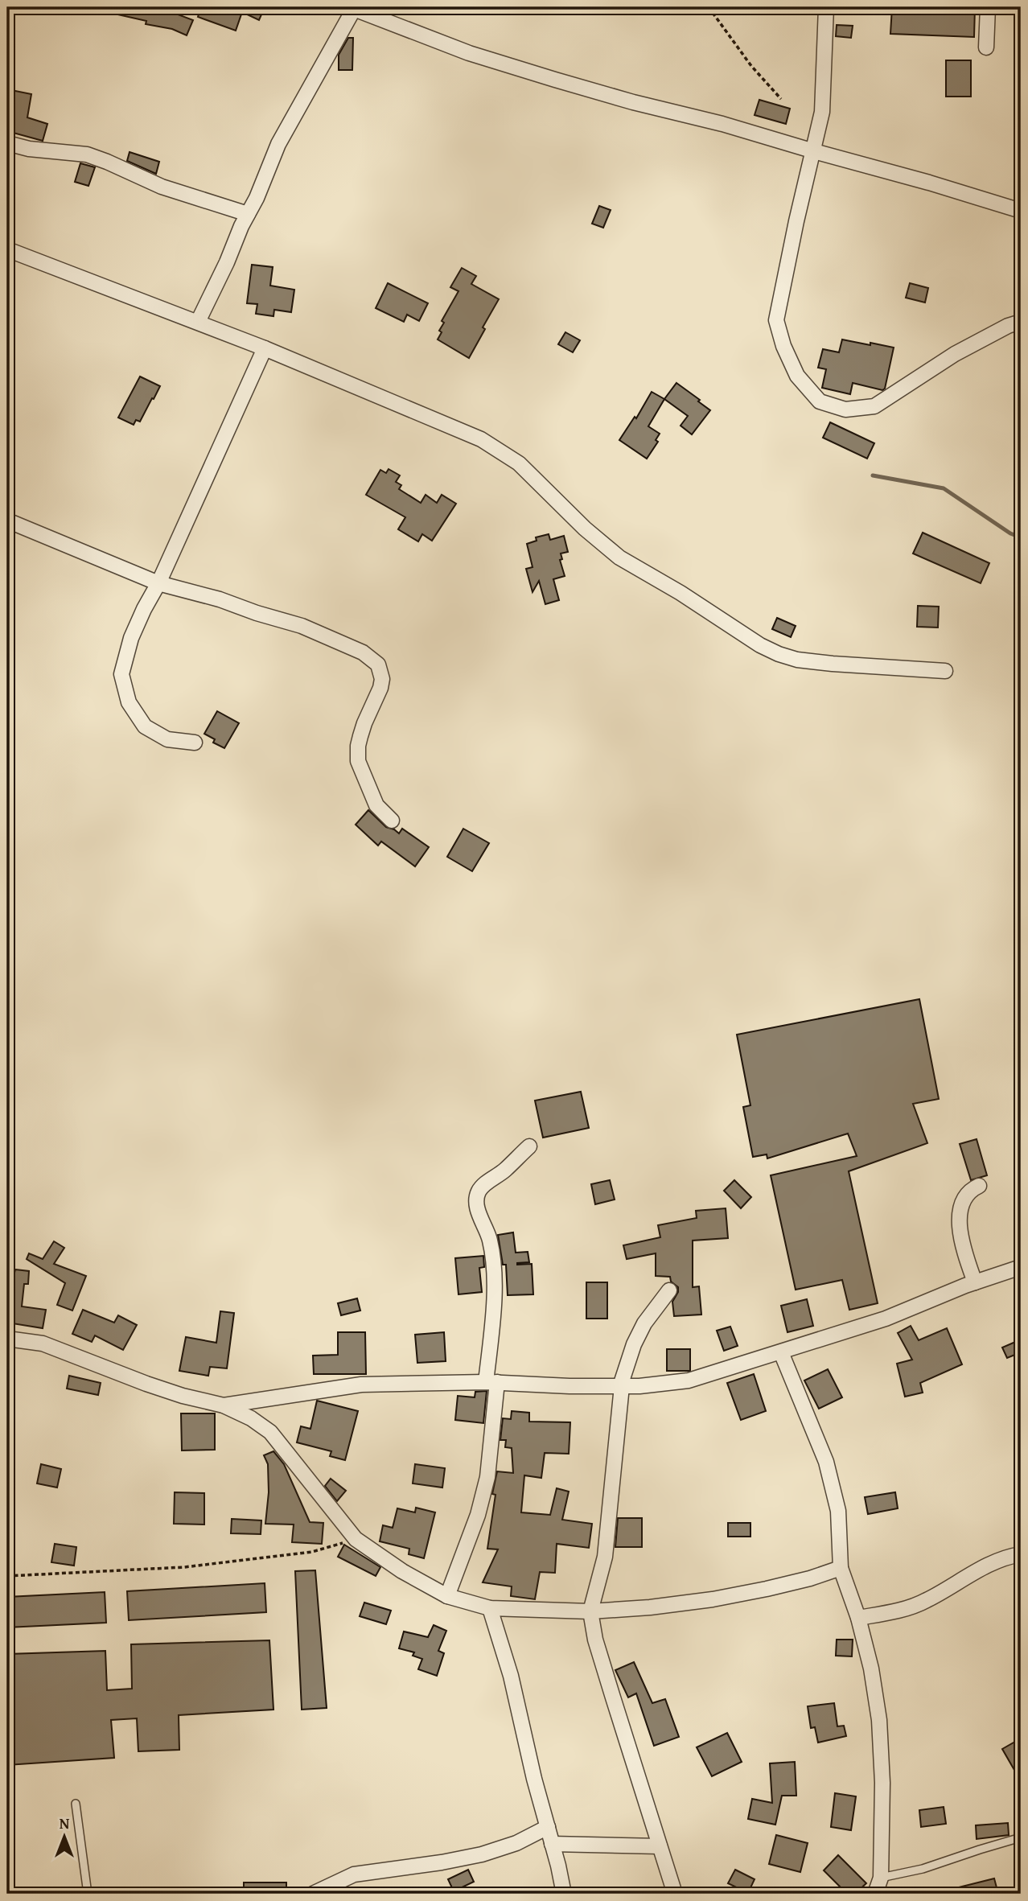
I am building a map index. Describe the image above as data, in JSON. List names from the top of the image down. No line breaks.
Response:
{"north":"top"}
